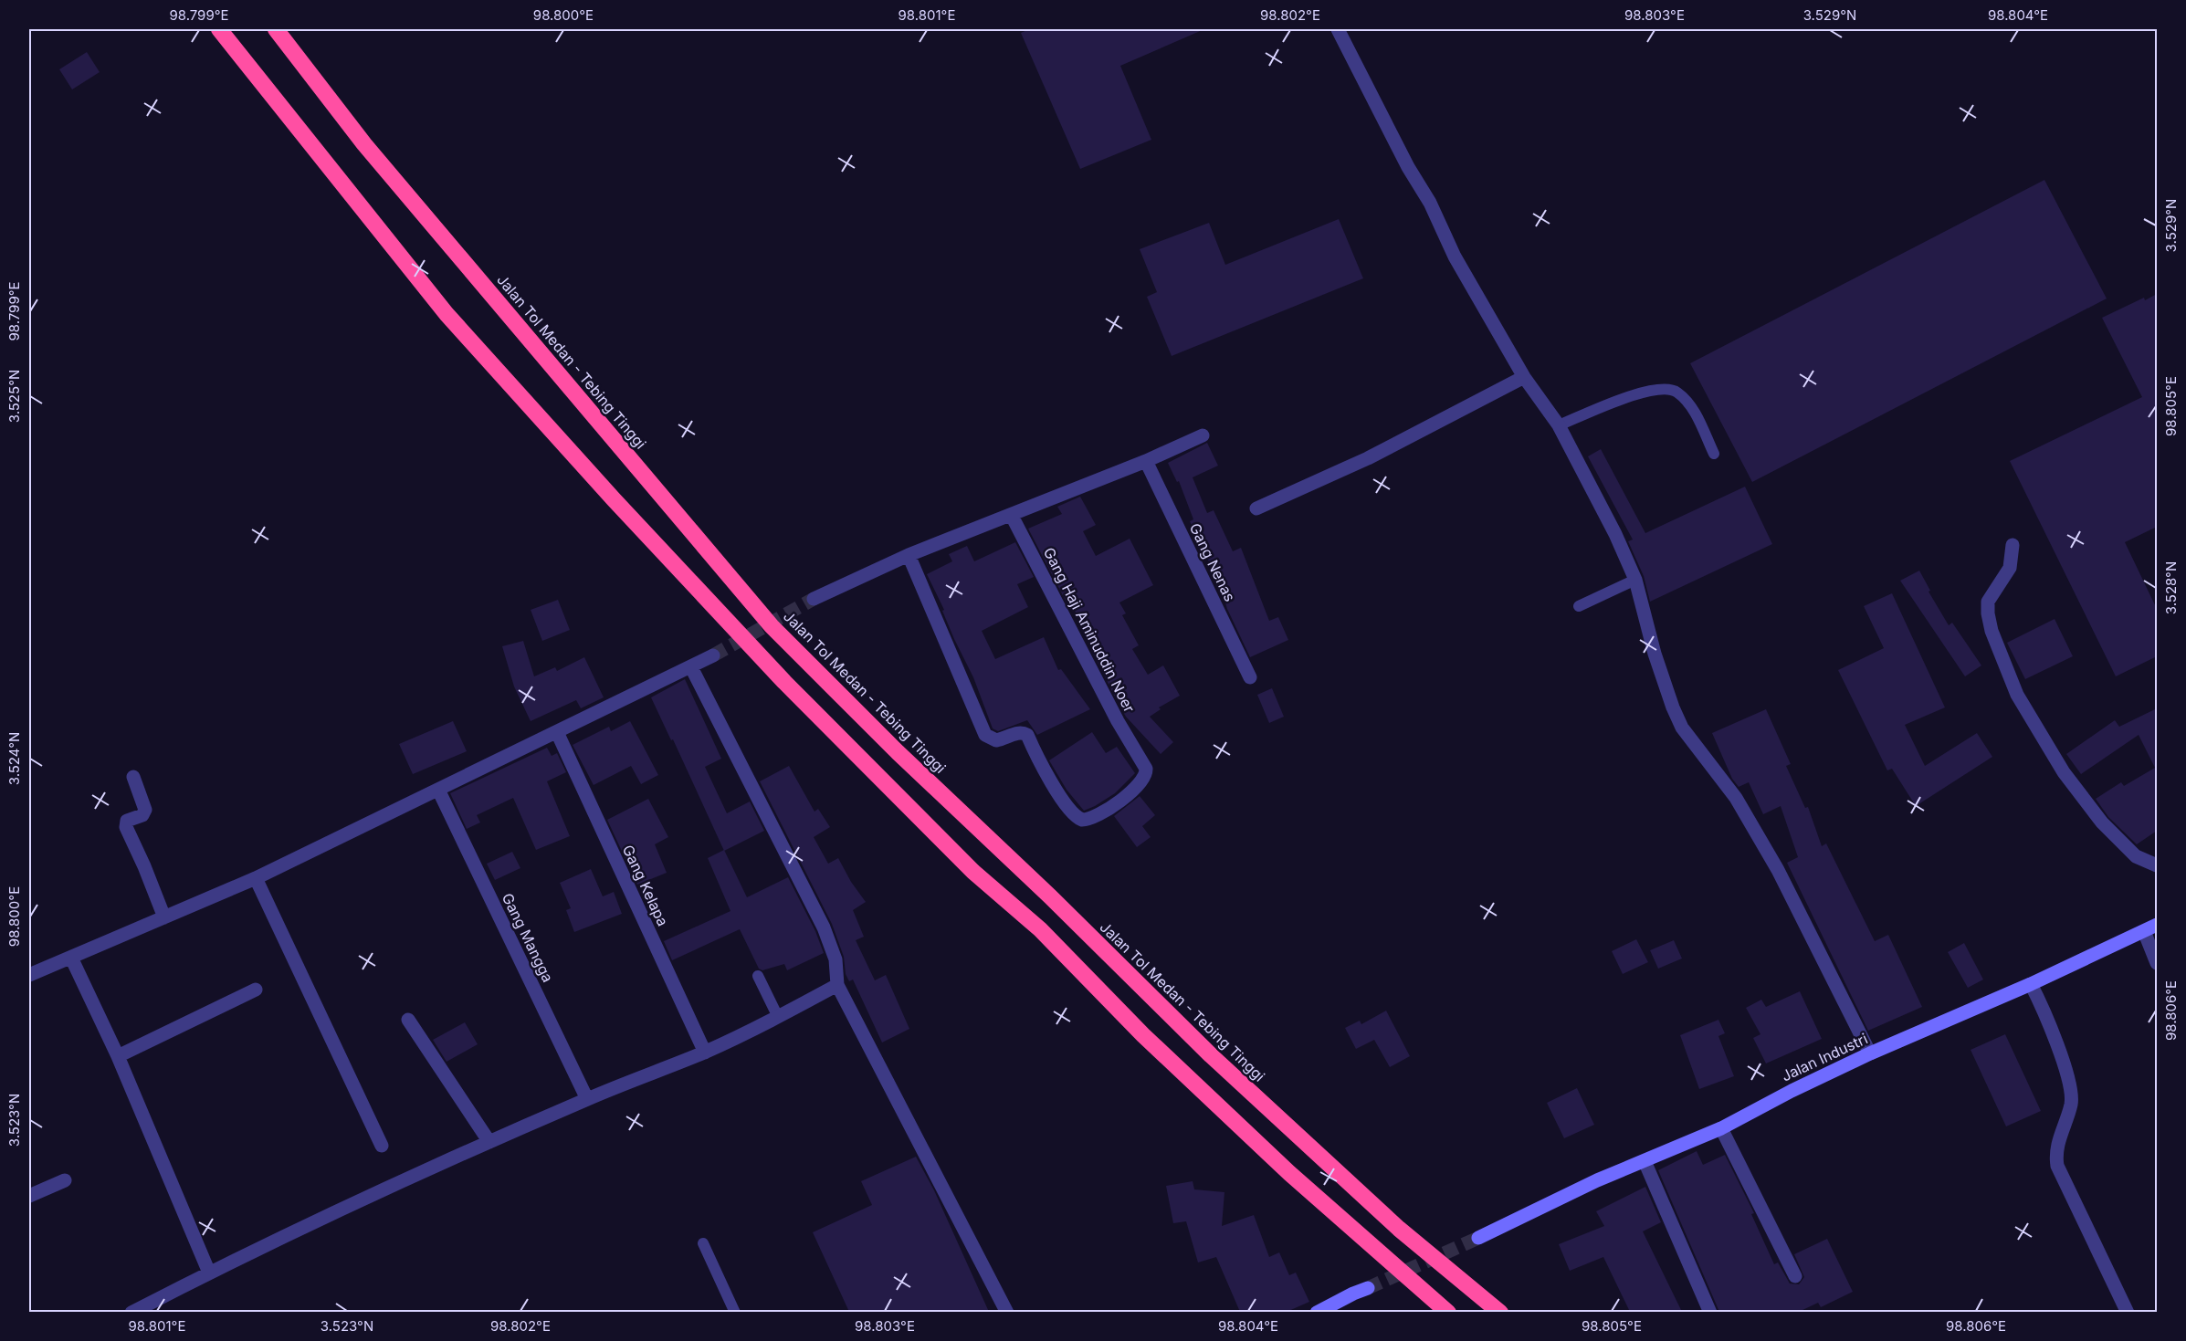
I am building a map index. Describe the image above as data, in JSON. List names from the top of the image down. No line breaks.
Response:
{"streets":{"highway":["Jalan Tol Medan - Tebing Tinggi"],"street":["Gang Nenas","Gang Haji Aminuddin Noer","Gang Kelapa","Gang Mangga","Jalan Industri"]},"coordinates":["98.799°E","98.800°E","98.801°E","98.802°E","98.803°E","3.529°N","98.804°E","3.525°N","98.805°E","3.528°N","3.524°N","98.806°E","3.523°N"]}
